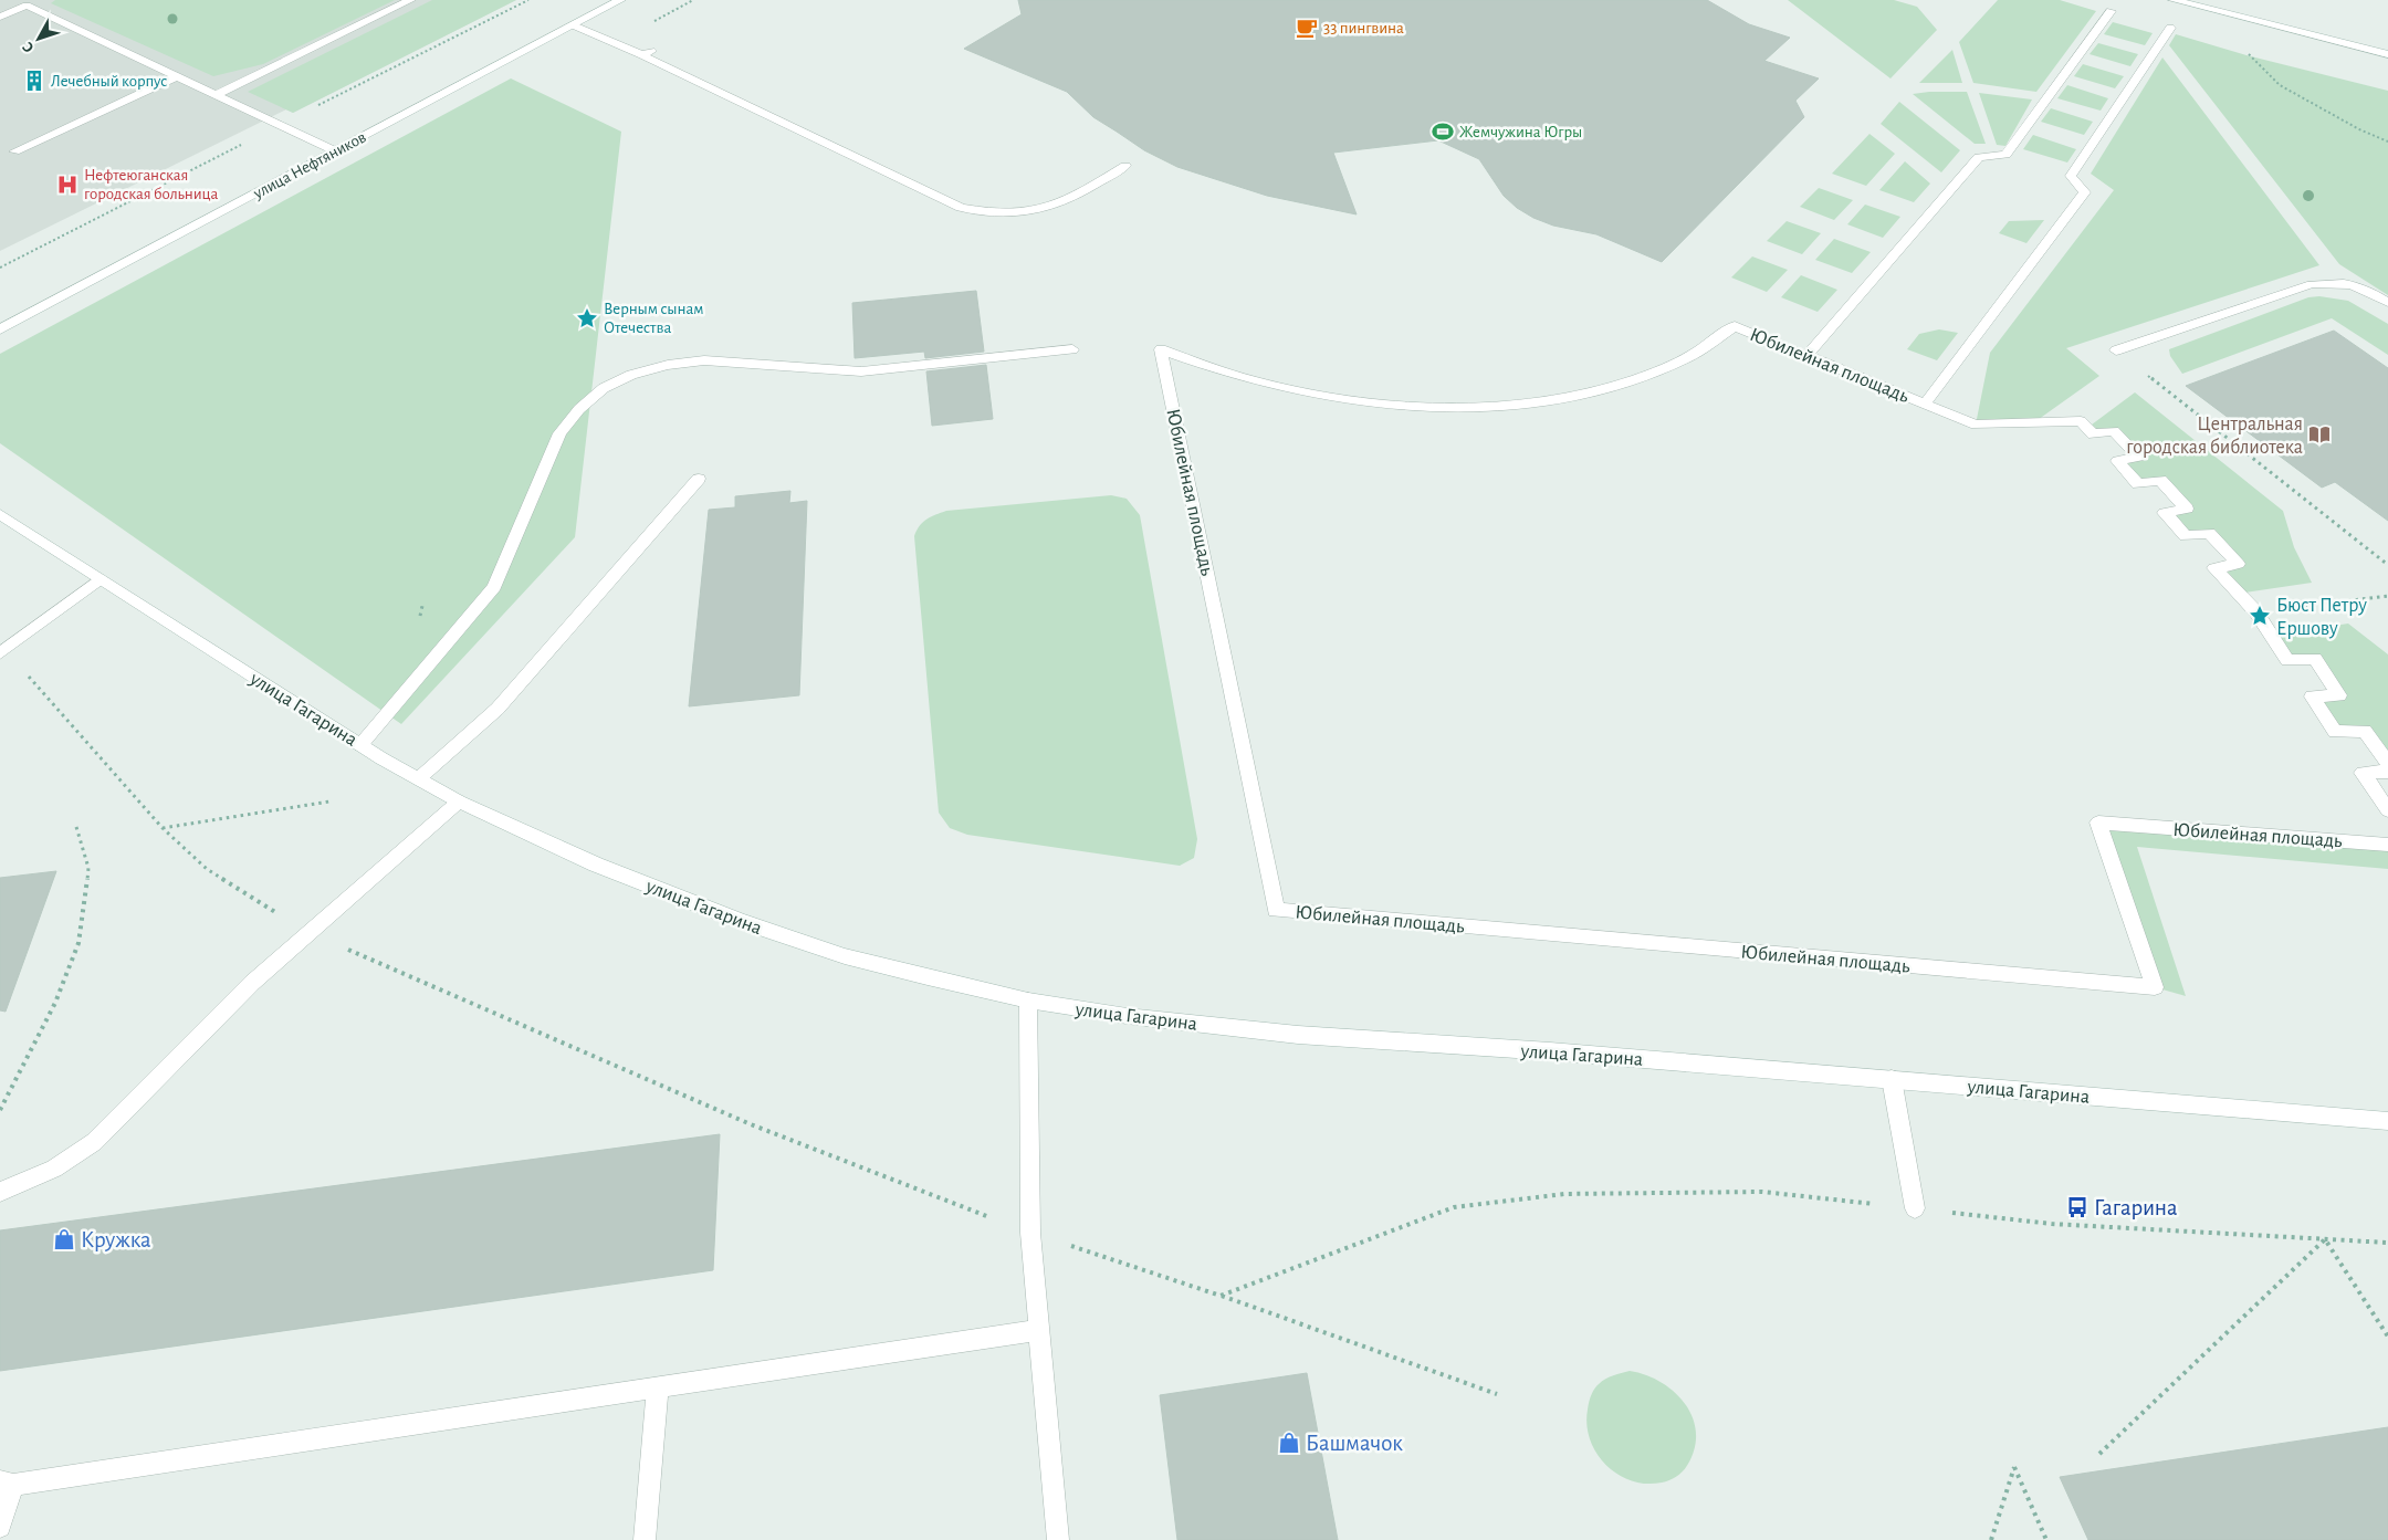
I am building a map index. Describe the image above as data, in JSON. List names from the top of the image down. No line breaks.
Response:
{"streets":{"street":["улица Нефтяников","Юбилейная площадь","улица Гагарина"]},"places":{"cafe":["33 пингвина"],"building":["Лечебный корпус"],"sports":["Жемчужина Югры"],"hospital":["Нефтеюганская городская больница"],"place":["Верным сынам Отечества","Бюст Петру Ершову"],"library":["Центральная городская библиотека"],"bus stop":["Гагарина"],"shop":["Кружка","Башмачок"]},"north":"bottom left"}
